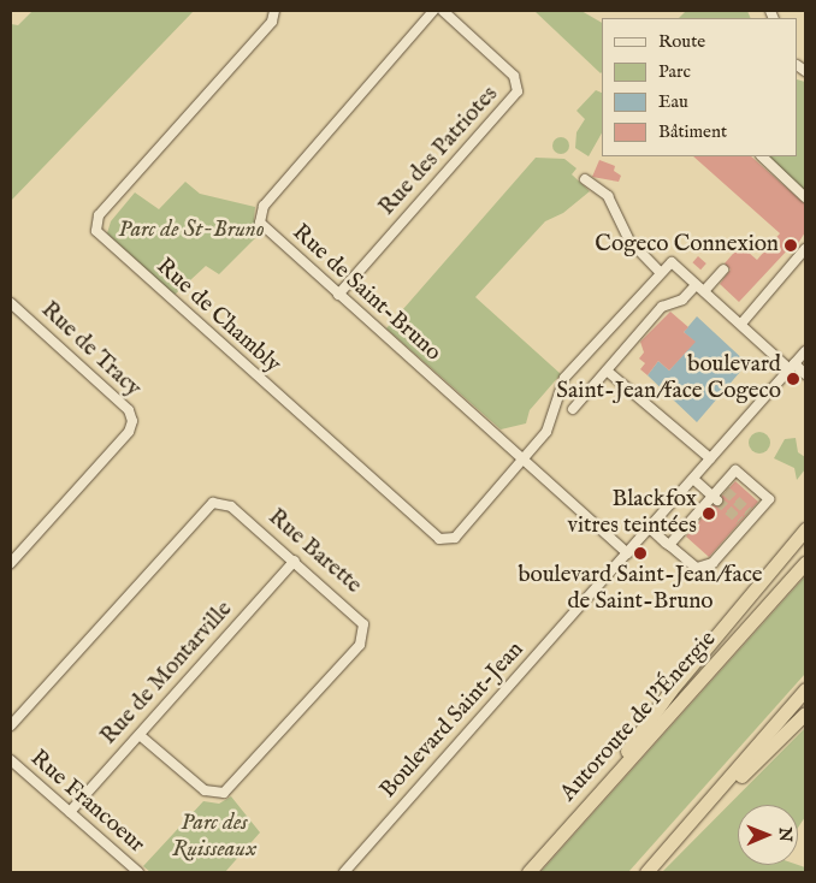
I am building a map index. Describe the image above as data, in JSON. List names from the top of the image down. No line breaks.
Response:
{"streets":{"highway":["Autoroute de l'Énergie"],"street":["Rue des Patriotes","Rue de Saint-Bruno","Rue de Chambly","Rue de Tracy","Rue Barette","Rue de Montarville","Boulevard Saint-Jean","Rue Francoeur"]},"crossings":[["Rue des Patriotes","Rue de Saint-Bruno"],["Rue de Saint-Bruno","Rue de Chambly"],["Rue de Saint-Bruno","Boulevard Saint-Jean"],["Rue Barette","Rue de Montarville"],["Rue de Montarville","Rue Francoeur"]],"parks":["Parc de St-Bruno","Parc des Ruisseaux"],"places":["Cogeco Connexion","boulevard Saint-Jean/face Cogeco","Blackfox vitres teintées","boulevard Saint-Jean/face de Saint-Bruno"],"legend":["Route","Parc","Eau","Bâtiment"],"north":"right"}
